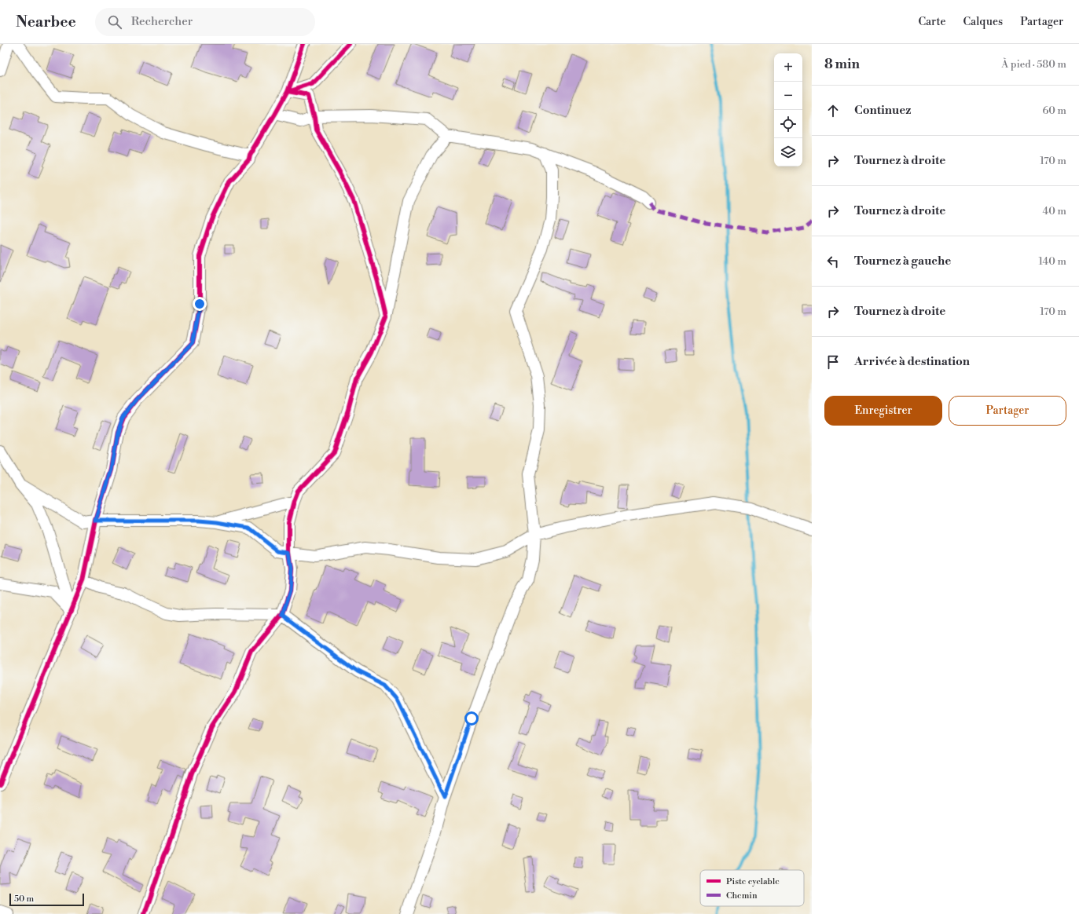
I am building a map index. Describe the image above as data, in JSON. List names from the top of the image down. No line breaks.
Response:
{"legend":["Piste cyclable","Chemin"],"scale_bar":"50 m","page":{"header":"Nearbee","search":"Rechercher","nav":["Carte","Calques","Partager"],"heading":["8 min","À pied · 580 m"],"map_buttons":["+","−"],"list":[["Continuez","60 m"],["Tournez à droite","170 m"],["Tournez à droite","40 m"],["Tournez à gauche","140 m"],["Tournez à droite","170 m"],"Arrivée à destination"],"buttons":["Enregistrer","Partager"],"scale":"50 m"}}
